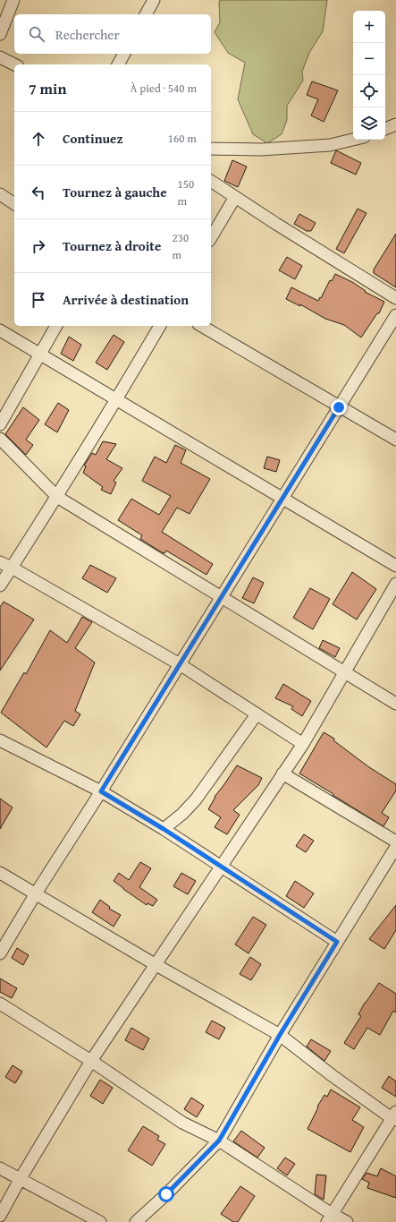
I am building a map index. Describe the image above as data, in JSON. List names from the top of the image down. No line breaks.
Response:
{"page":{"map_buttons":["+","−"],"search":"Rechercher","heading":["7 min","À pied · 540 m"],"list":[["Continuez","160 m"],["Tournez à gauche","150 m"],["Tournez à droite","230 m"],"Arrivée à destination"]}}
